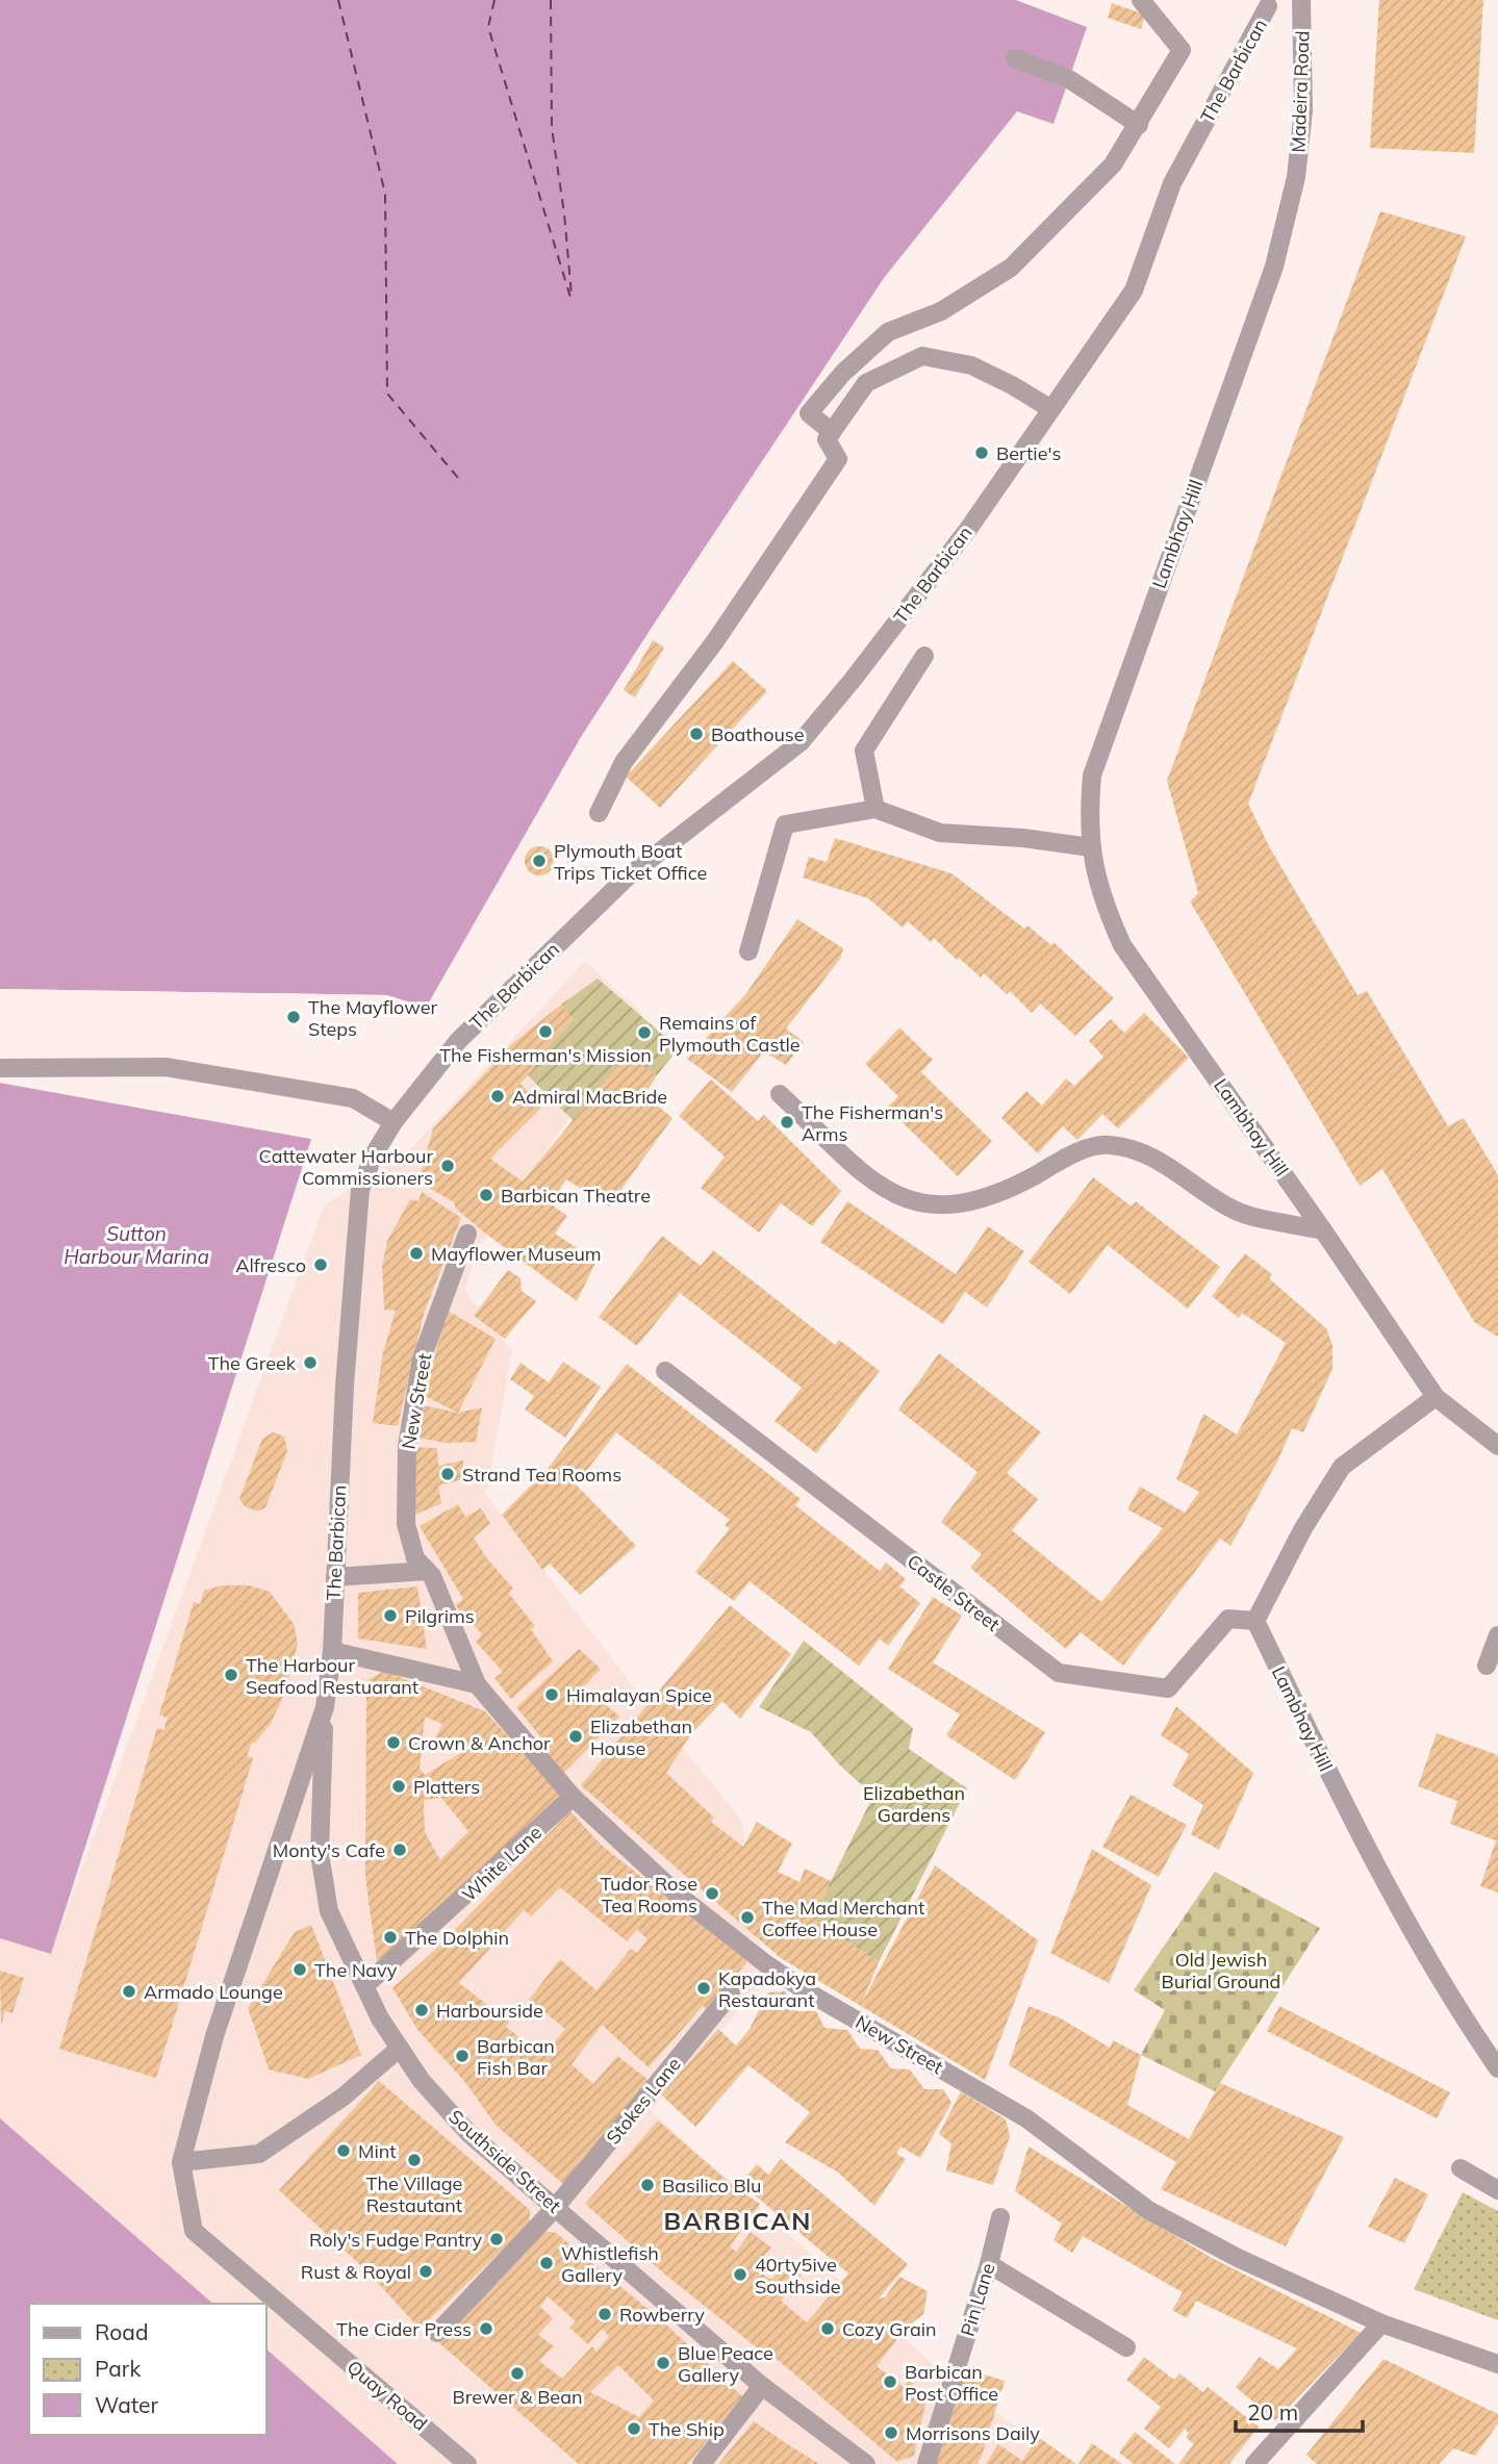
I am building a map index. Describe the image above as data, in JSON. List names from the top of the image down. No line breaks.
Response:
{"streets":{"street":["The Barbican","Madeira Road","Lambhay Hill","New Street","Castle Street","White Lane","Stokes Lane","Southside Street","Pin Lane","Quay Road"]},"crossings":[["The Barbican","Southside Street"],["The Barbican","Quay Road"],["Madeira Road","Lambhay Hill"],["Lambhay Hill","Castle Street"],["New Street","White Lane"],["White Lane","Southside Street"],["Stokes Lane","Southside Street"]],"districts":["BARBICAN"],"water":["Sutton Harbour Marina"],"parks":["Elizabethan Gardens","Old Jewish Burial Ground"],"places":["Bertie's","Boathouse","Plymouth Boat Trips Ticket Office","The Mayflower Steps","The Fisherman's Mission","Remains of Plymouth Castle","Admiral MacBride","The Fisherman's Arms","Cattewater Harbour Commissioners","Barbican Theatre","Mayflower Museum","Alfresco","The Greek","Strand Tea Rooms","Pilgrims","The Harbour Seafood Restuarant","Himalayan Spice","Elizabethan House","Crown & Anchor","Platters","Monty's Cafe","Tudor Rose Tea Rooms","The Mad Merchant Coffee House","The Dolphin","The Navy","Kapadokya Restaurant","Armado Lounge","Harbourside","Barbican Fish Bar","Mint","The Village Restautant","Basilico Blu","Roly's Fudge Pantry","Whistlefish Gallery","Rust & Royal","40rty5ive Southside","Rowberry","The Cider Press","Cozy Grain","Blue Peace Gallery","Brewer & Bean","Barbican Post Office","The Ship","Morrisons Daily"],"legend":["Road","Park","Water"],"scale_bar":"20 m"}
